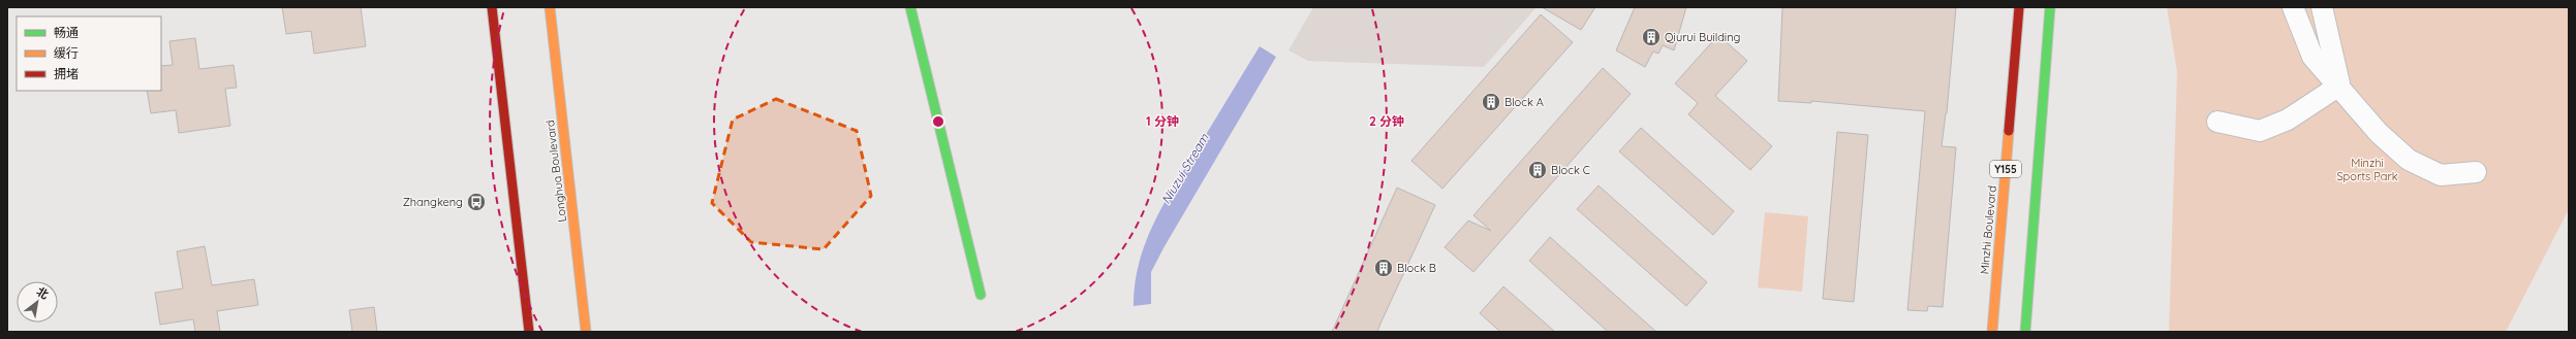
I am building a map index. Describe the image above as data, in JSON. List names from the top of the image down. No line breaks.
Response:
{"streets":{"main road":["Y155","Longhua Boulevard","Minzhi Boulevard"]},"water":["Niuzui Stream"],"parks":["Minzhi Sports Park"],"places":{"building":["Qiurui Building","Block A","Block C","Block B"],"bus stop":["Zhangkeng"]},"legend":["畅通","缓行","拥堵"],"north":"top right","rings":["1 分钟","2 分钟"]}
